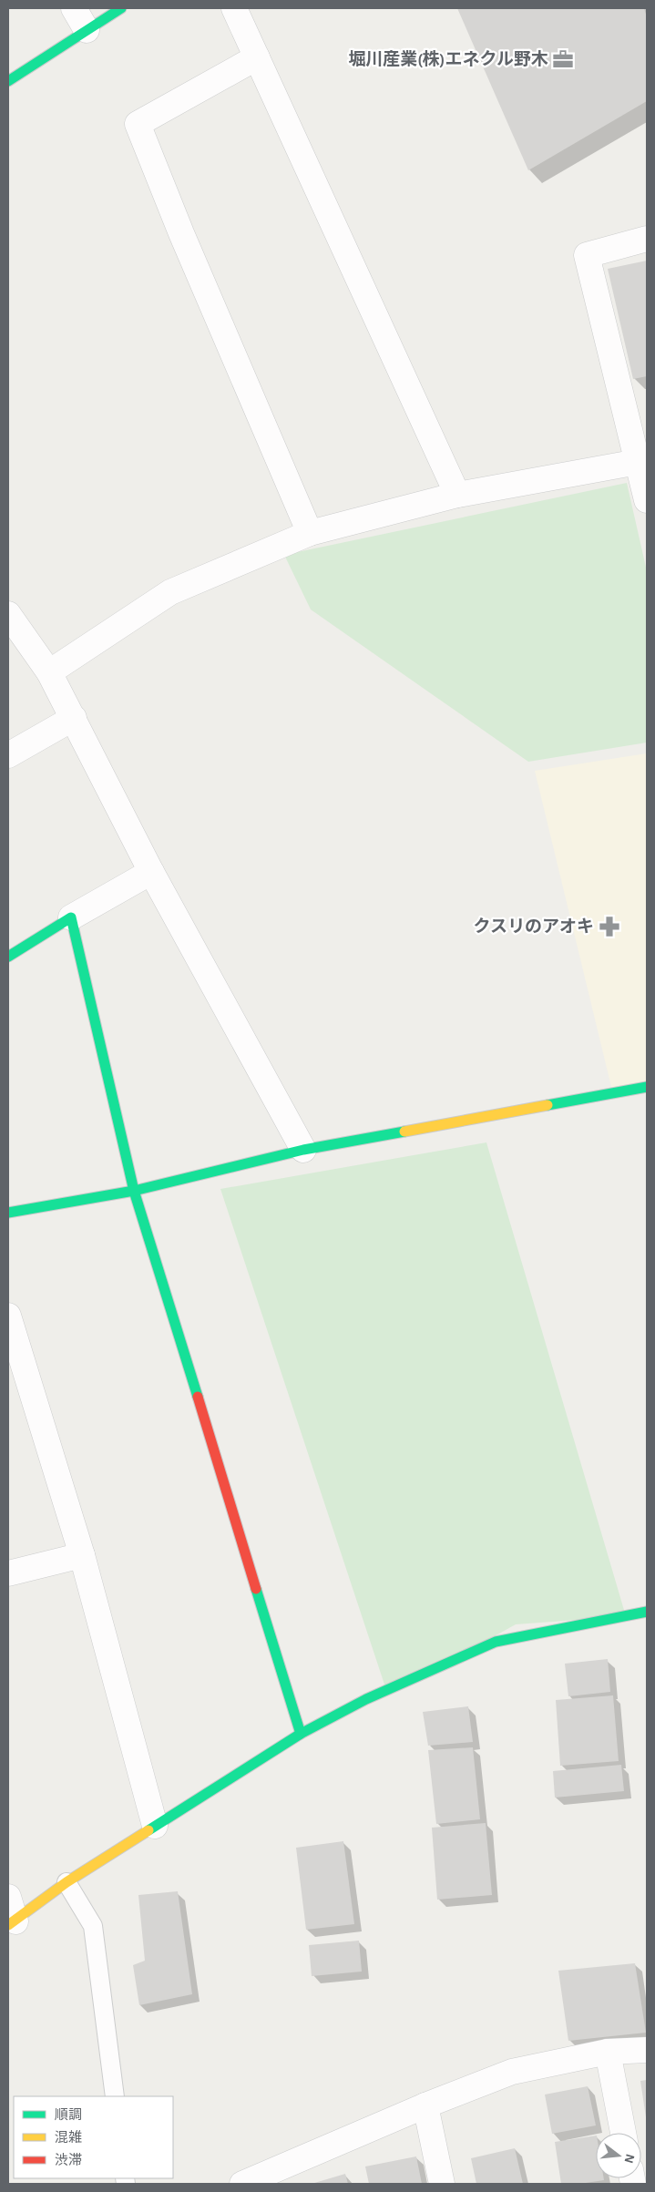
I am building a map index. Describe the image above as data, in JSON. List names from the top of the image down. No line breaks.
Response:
{"places":{"office":["堀川産業(株)エネクル野木"],"pharmacy":["クスリのアオキ"]},"legend":["順調","混雑","渋滞"],"north":"right"}
